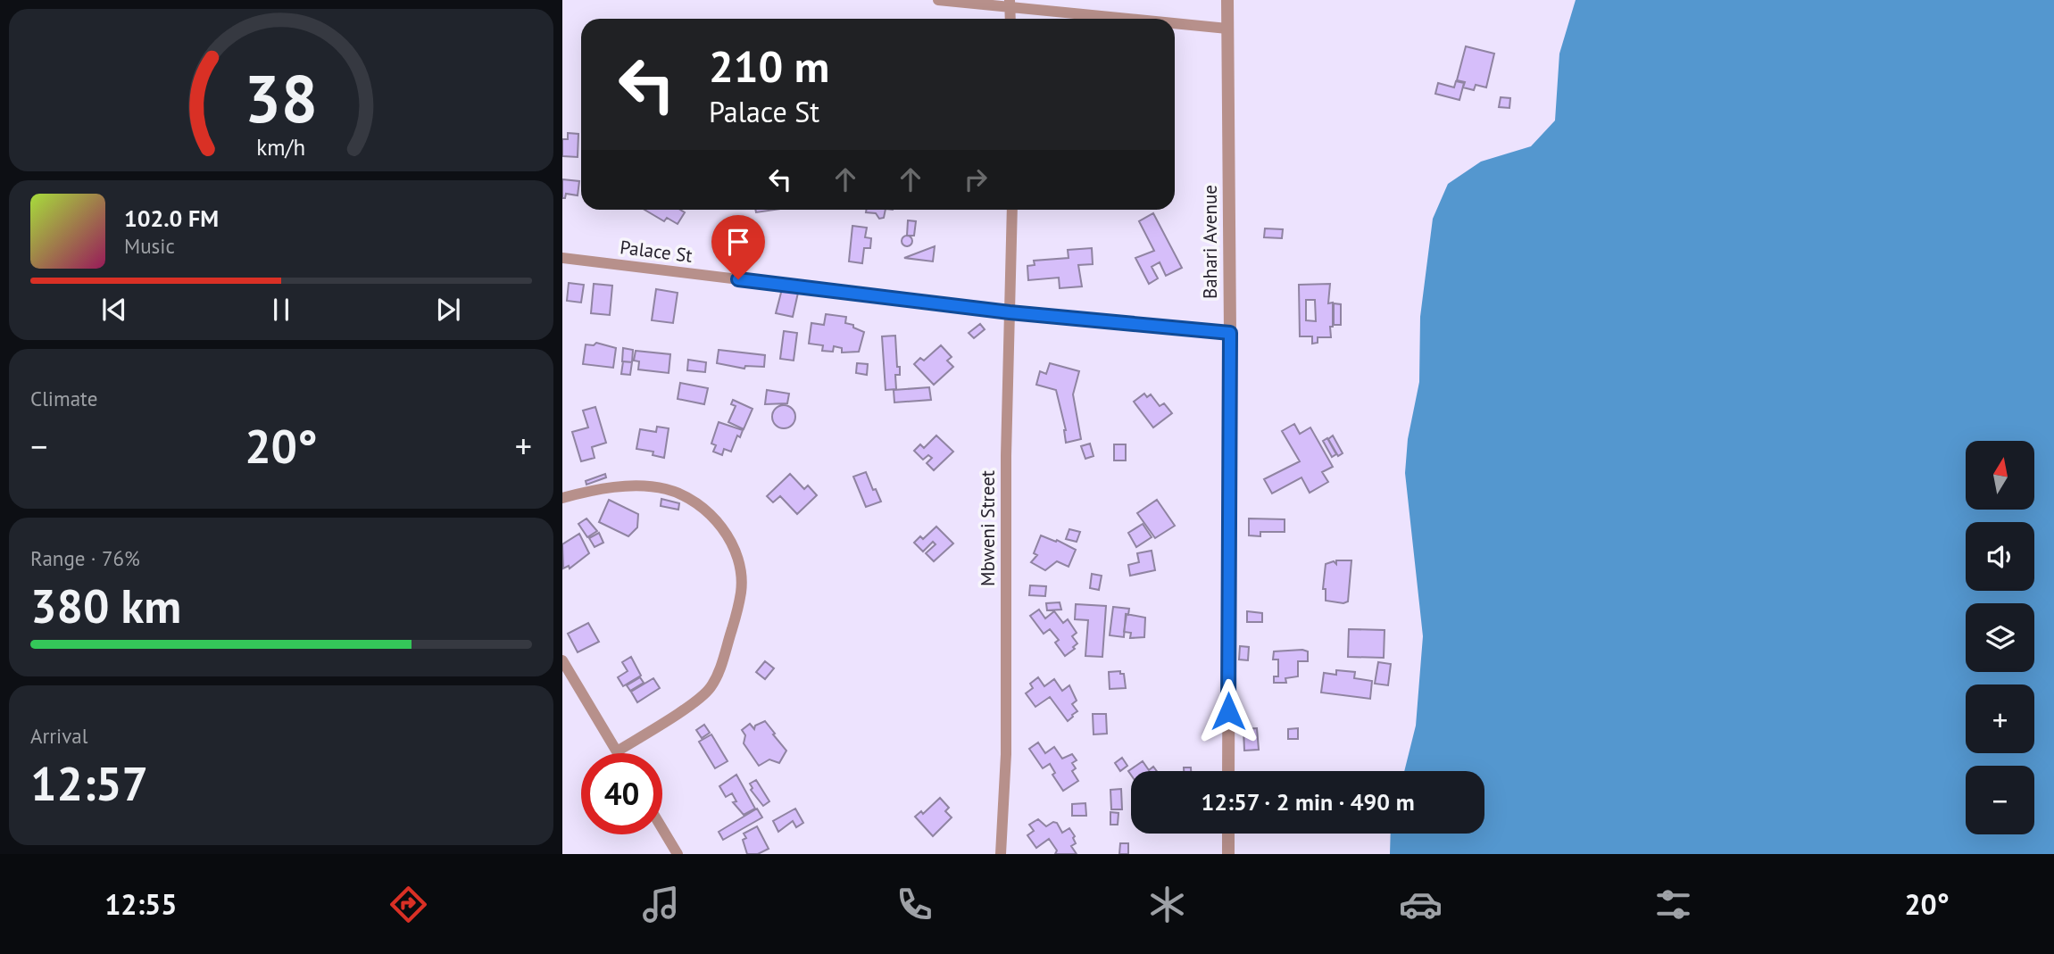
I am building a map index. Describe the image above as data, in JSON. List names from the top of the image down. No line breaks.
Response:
{"streets":{"street":["Bahari Avenue","Palace St","Mbweni Street"]},"crossings":[["Bahari Avenue","Palace St"],["Palace St","Mbweni Street"]],"north":"top","page":{"turn":["210 m","Palace St"],"song":["102.0 FM","Music"],"tile":["Climate",["Range · 76%","380 km"],["Arrival","12:57"]],"heat":["−","20°","+"],"map_buttons":["+","−"],"limit":"40","trip":"12:57 · 2 min · 490 m","tabs":["12:55","20°"],"gauge":["38","km/h"]}}
